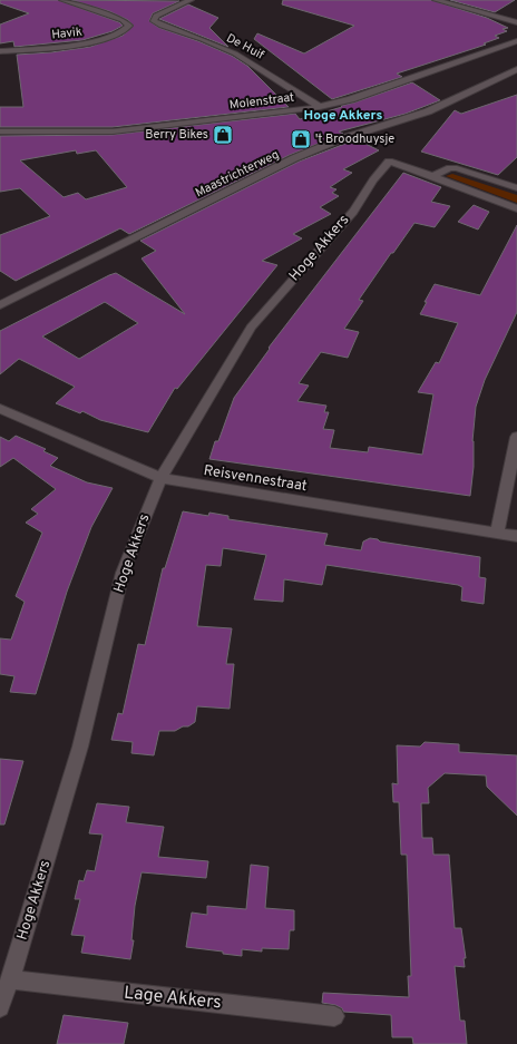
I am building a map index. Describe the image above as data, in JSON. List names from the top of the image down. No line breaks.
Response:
{"streets":{"street":["Havik","De Huif","Molenstraat","Maastrichterweg","Hoge Akkers","Reisvennestraat","Lage Akkers"]},"crossings":[["De Huif","Molenstraat"],["Hoge Akkers","Reisvennestraat"],["Hoge Akkers","Lage Akkers"]],"districts":["Hoge Akkers"],"places":{"shop":["Berry Bikes","'t Broodhuysje"]}}
